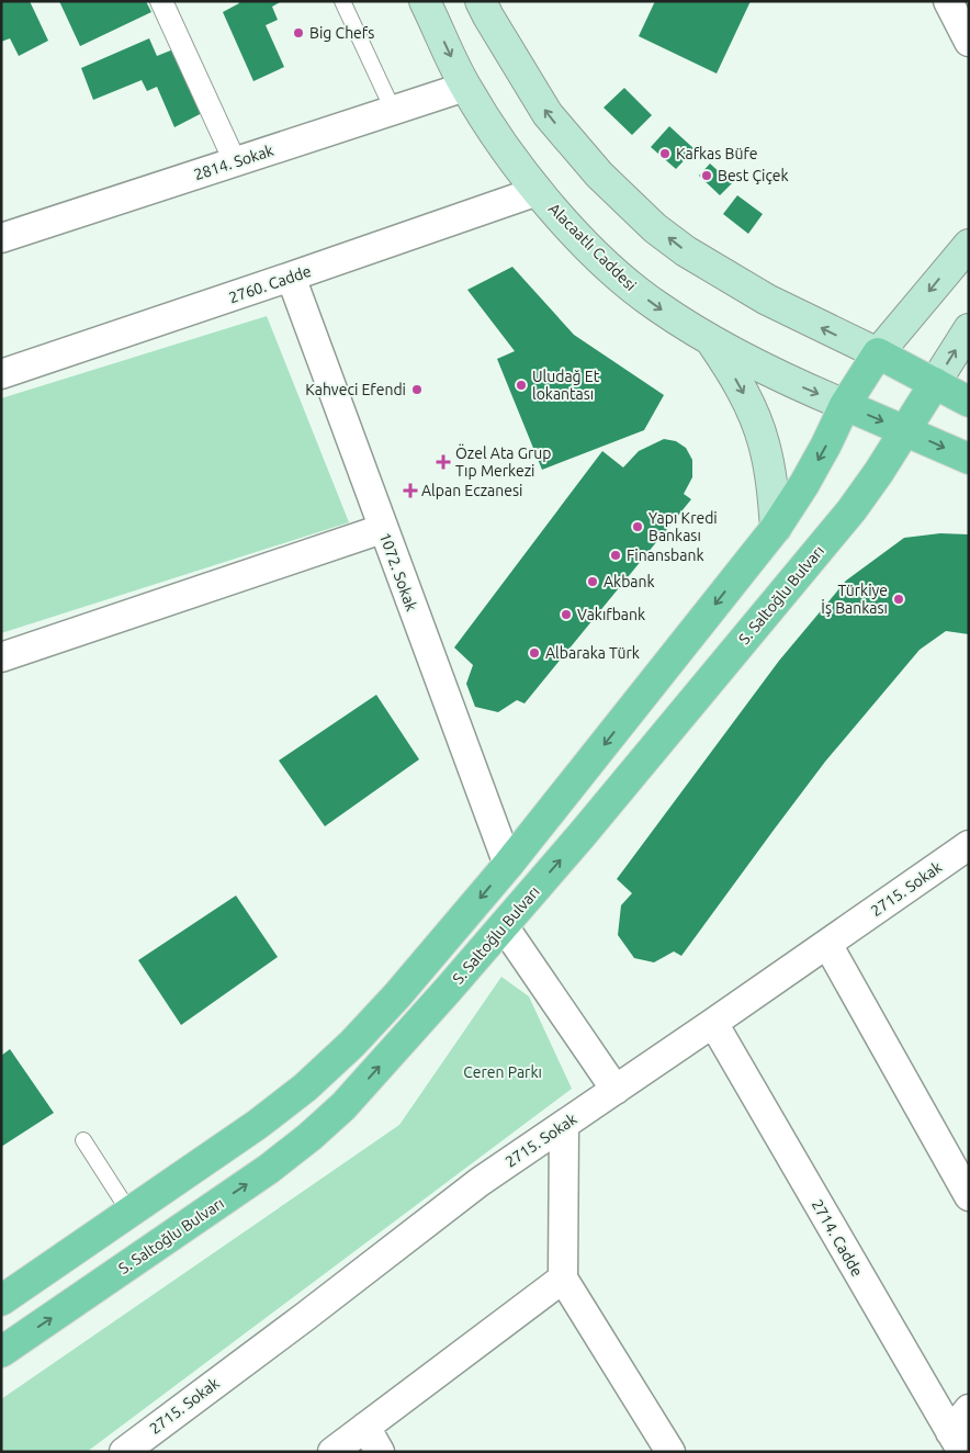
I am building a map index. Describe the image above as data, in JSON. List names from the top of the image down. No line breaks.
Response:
{"streets":{"main road":["Alacaatlı Caddesi","S. Saltoğlu Bulvarı"],"street":["2814. Sokak","2760. Cadde","1072. Sokak","2715. Sokak","2714. Cadde"]},"crossings":[["2814. Sokak","Alacaatlı Caddesi"],["Alacaatlı Caddesi","2760. Cadde"],["2760. Cadde","1072. Sokak"],["2715. Sokak","2714. Cadde"]],"parks":["Ceren Parkı"],"places":{"other":["Big Chefs","Kafkas Büfe","Best Çiçek","Uludağ Et lokantası","Kahveci Efendi","Yapı Kredi Bankası","Finansbank","Akbank","Türkiye İş Bankası","Vakıfbank","Albaraka Türk"],"health":["Özel Ata Grup Tıp Merkezi","Alpan Eczanesi"]}}
